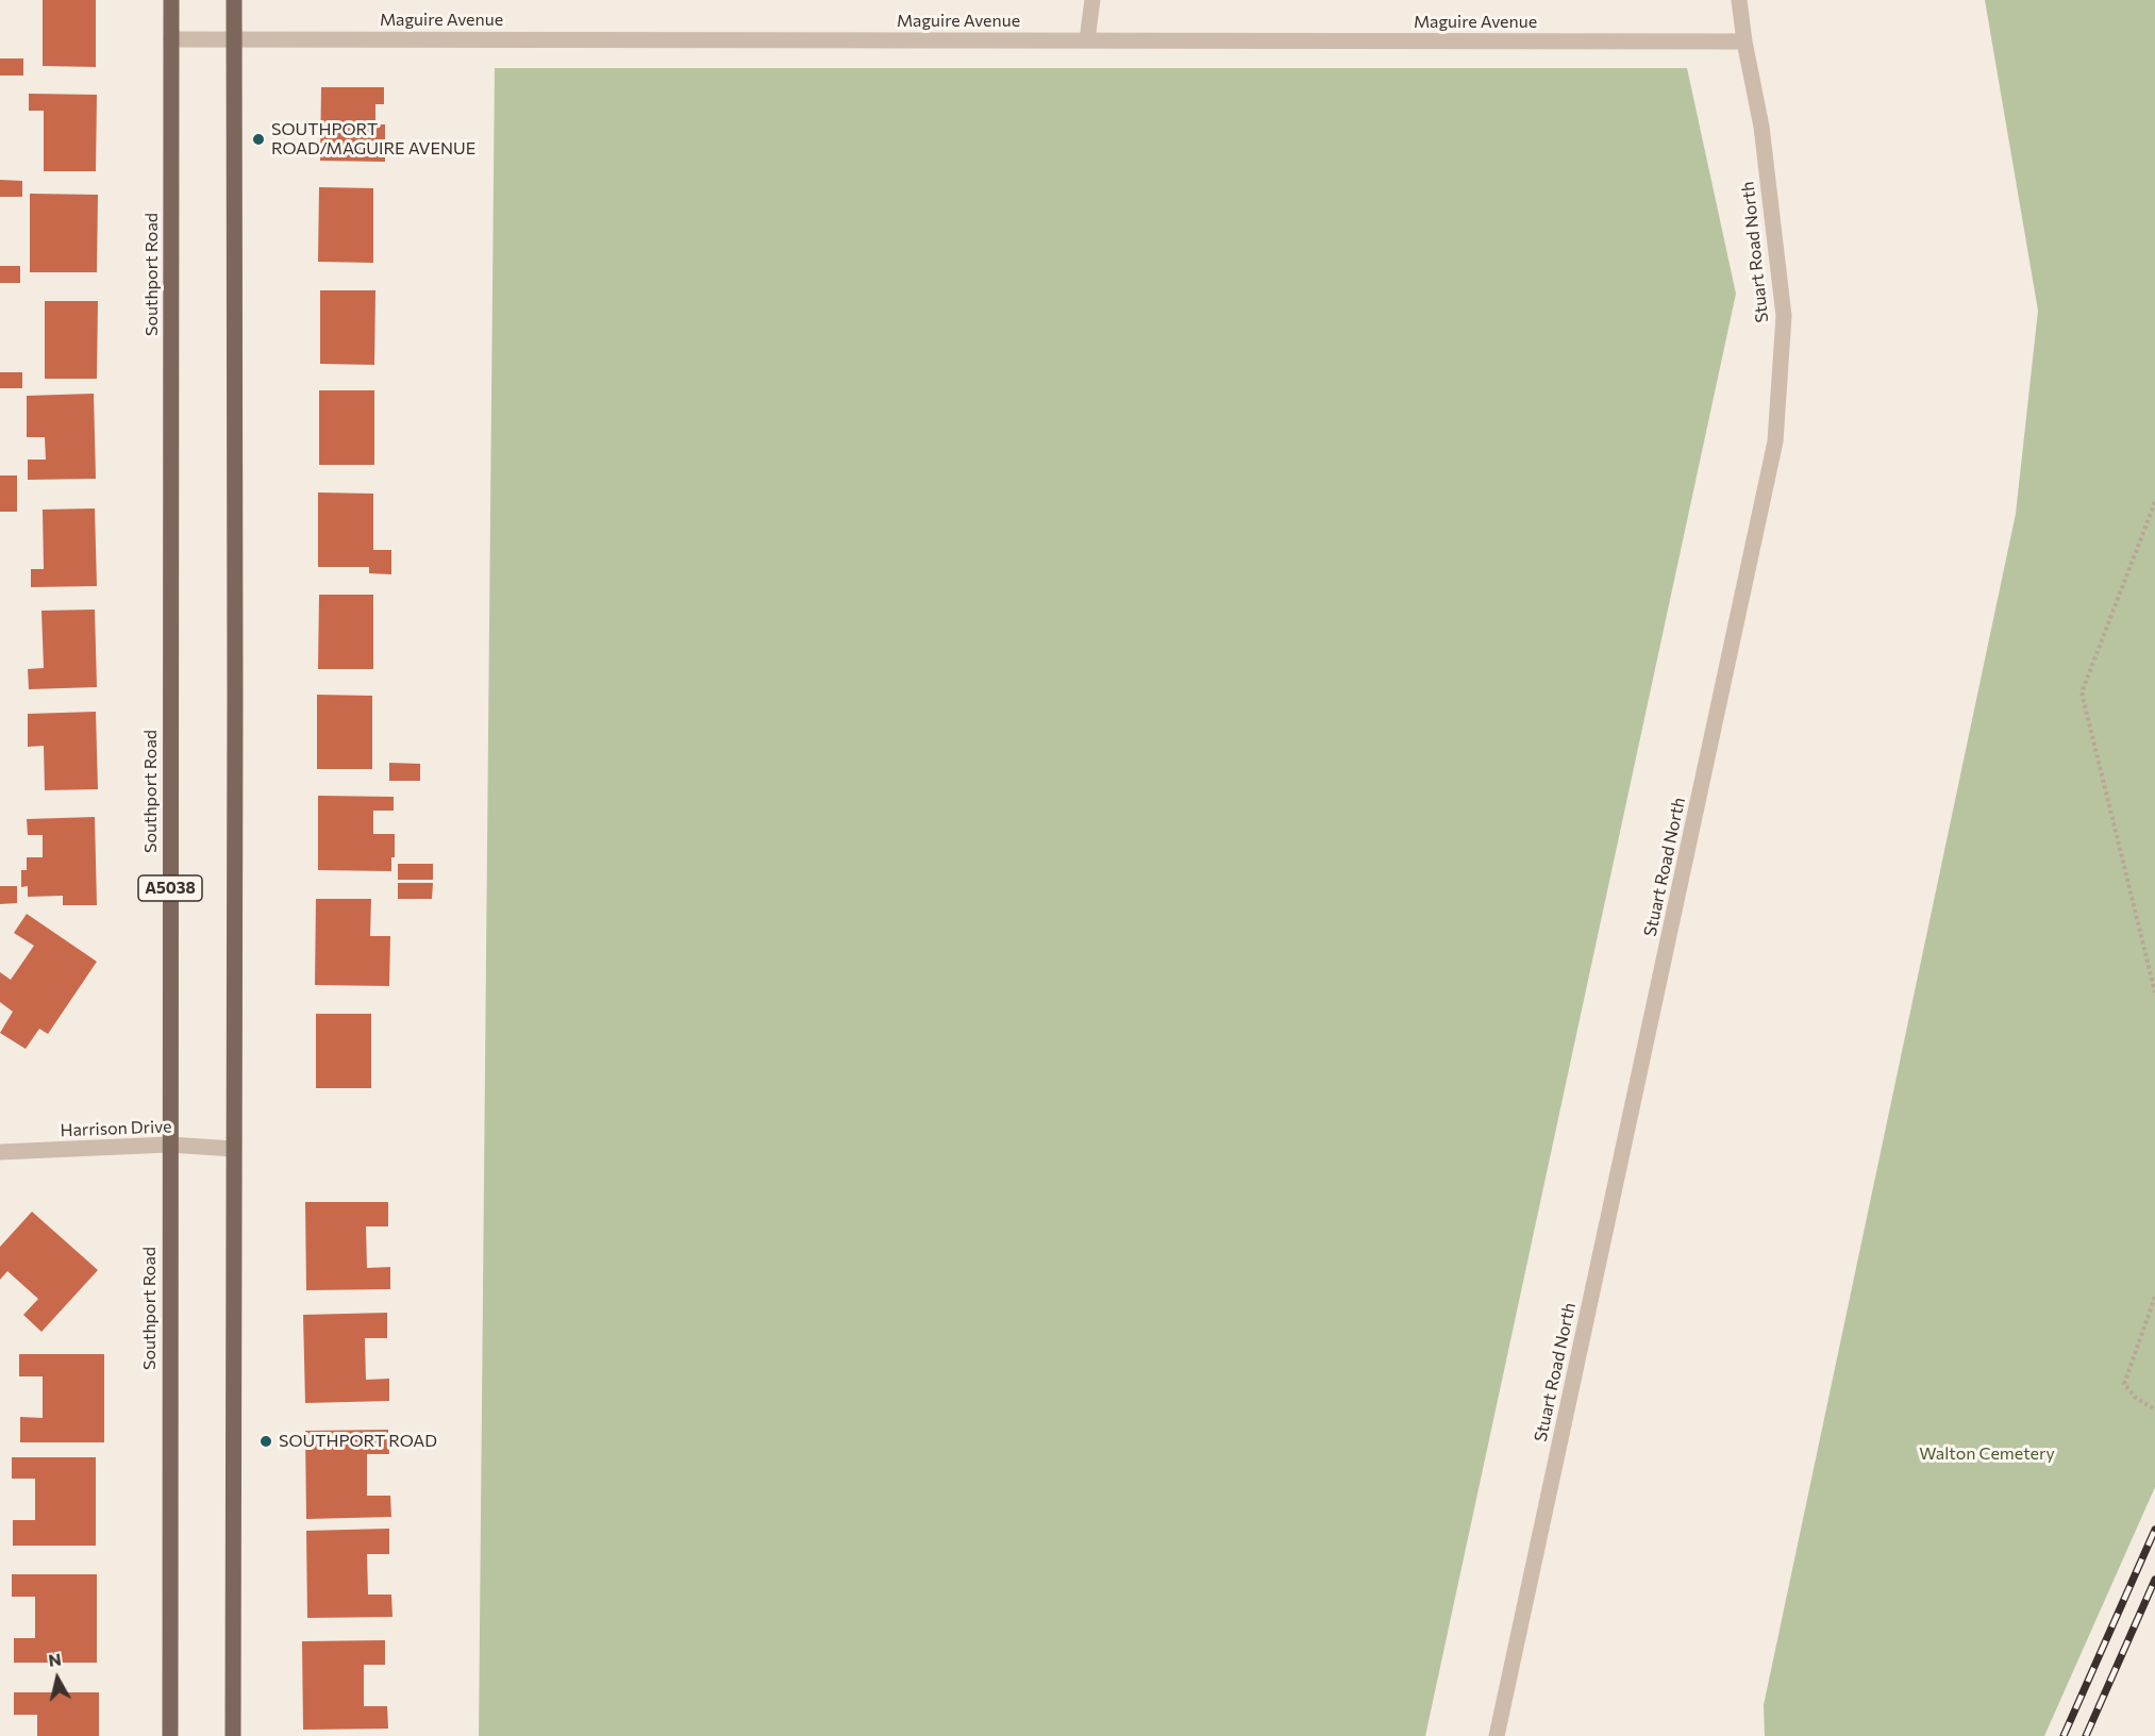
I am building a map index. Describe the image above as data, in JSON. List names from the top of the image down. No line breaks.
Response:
{"streets":{"main road":["Southport Road","A5038"],"street":["Maguire Avenue","Stuart Road North","Harrison Drive"]},"crossings":[["Maguire Avenue","Stuart Road North"],["Maguire Avenue","Southport Road"],["Southport Road","Harrison Drive"]],"parks":["Walton Cemetery"],"places":["SOUTHPORT ROAD/MAGUIRE AVENUE","SOUTHPORT ROAD"],"north":"top"}
